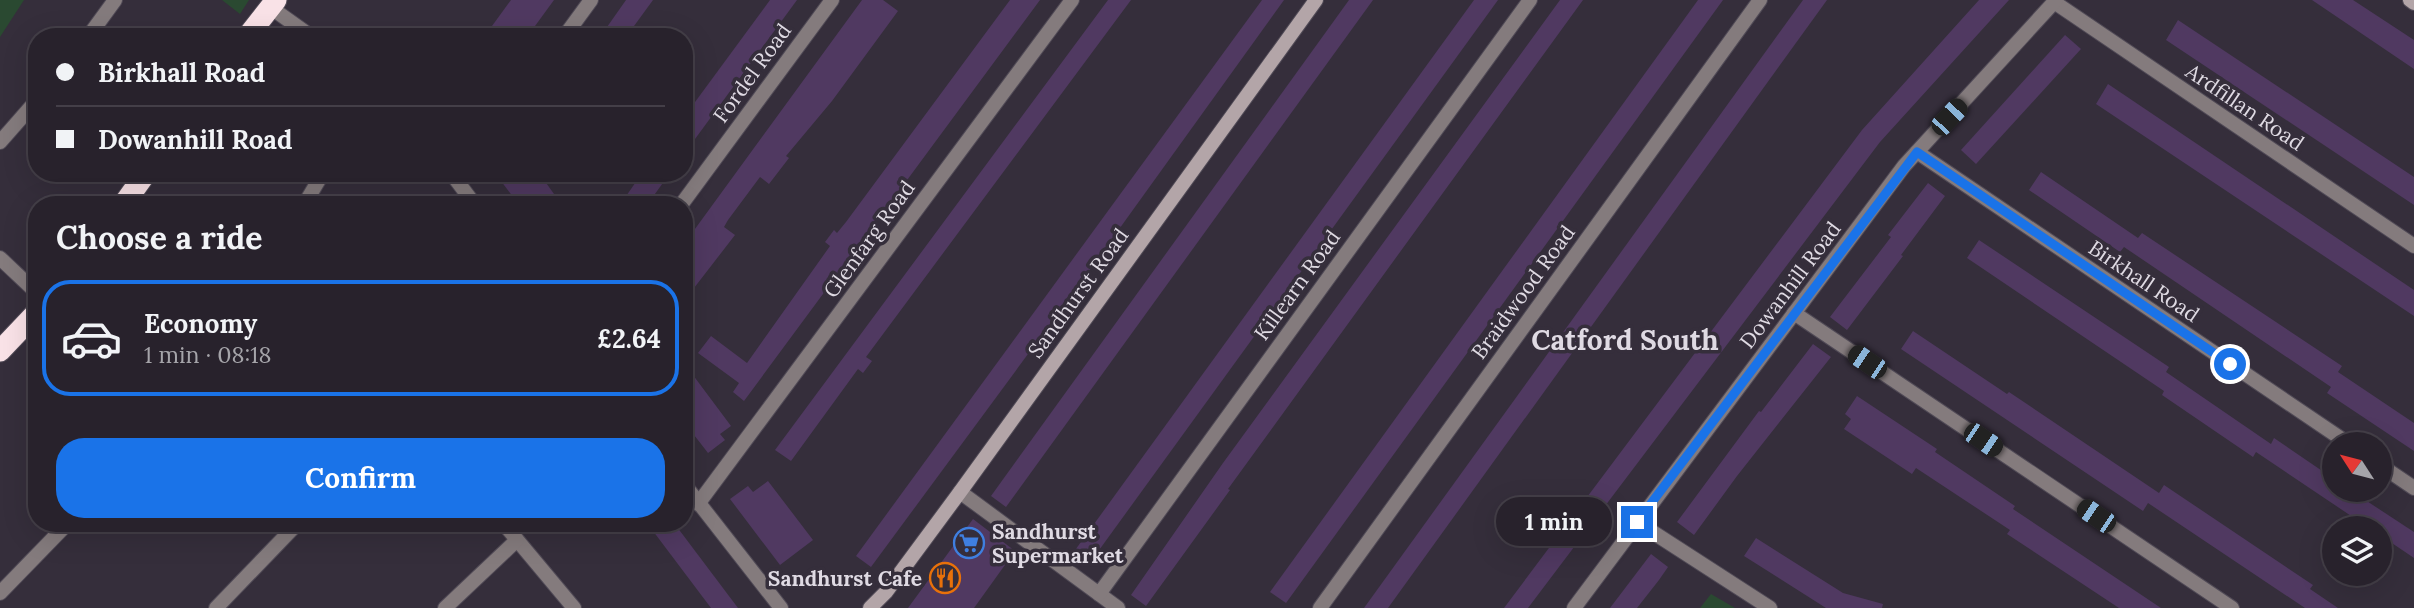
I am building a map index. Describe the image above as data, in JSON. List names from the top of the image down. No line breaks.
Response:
{"streets":{"street":["Fordel Road","Ardfillan Road","Glenfarg Road","Birkhall Road","Killearn Road","Dowanhill Road","Braidwood Road","Sandhurst Road"]},"crossings":[["Ardfillan Road","Dowanhill Road"],["Birkhall Road","Dowanhill Road"]],"districts":["Catford South"],"places":{"supermarket":["Sandhurst Supermarket"],"restaurant":["Sandhurst Cafe"]},"north":"top left","page":{"banner":["Birkhall Road","Dowanhill Road"],"heading":"Choose a ride","list":[{"name":"Economy","note":"1 min · 08:18","value":"£2.64"}],"buttons":"Confirm","bubble":"1 min"}}
